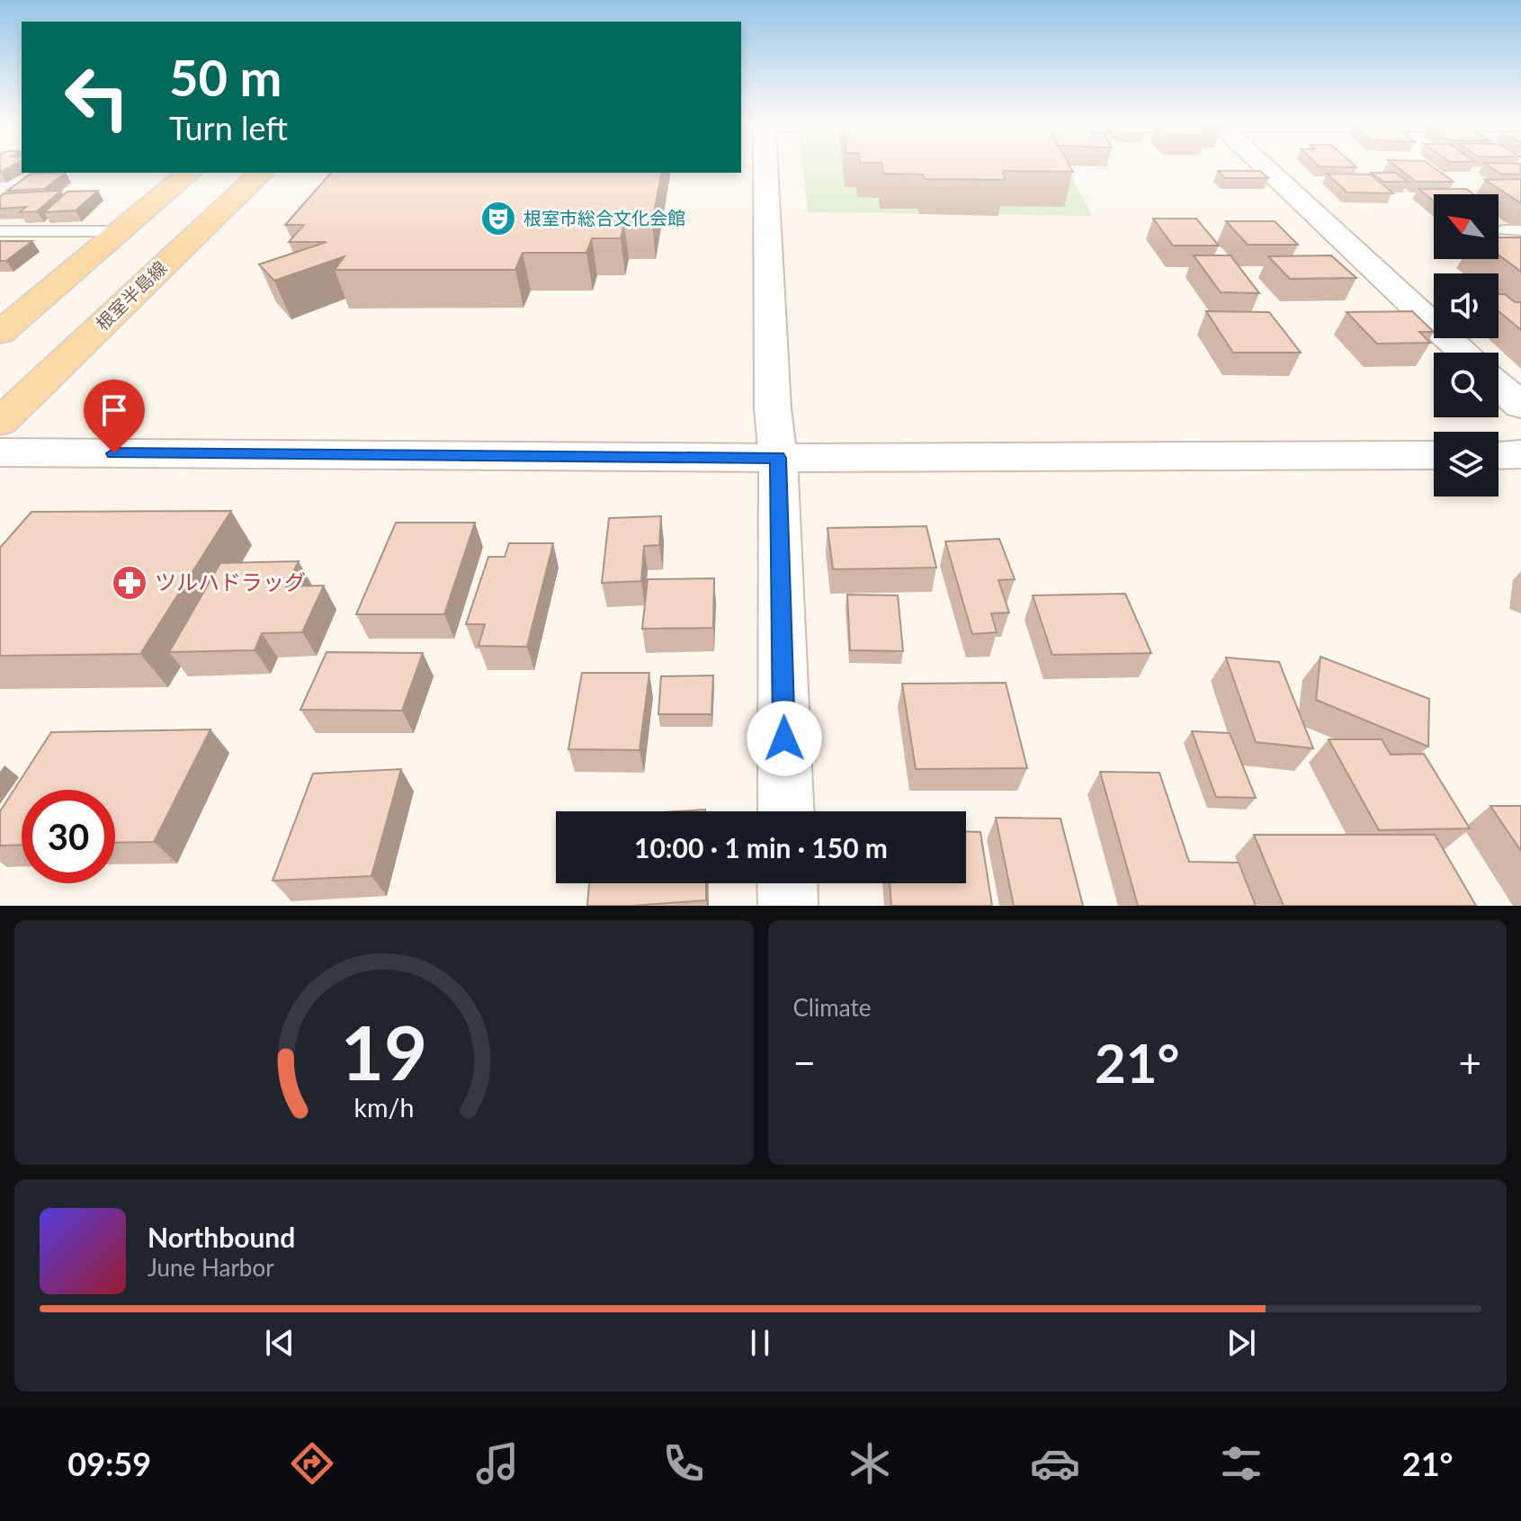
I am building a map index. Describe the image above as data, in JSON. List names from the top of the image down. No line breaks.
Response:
{"streets":{"main road":["根室半島線"]},"places":{"theatre":["根室市総合文化会館"],"pharmacy":["ツルハドラッグ"]},"north":"top left","page":{"turn":["50 m","Turn left"],"limit":"30","trip":"10:00 · 1 min · 150 m","tile":"Climate","heat":["−","21°","+"],"song":["Northbound","June Harbor"],"tabs":["09:59","21°"],"gauge":["19","km/h"]}}
